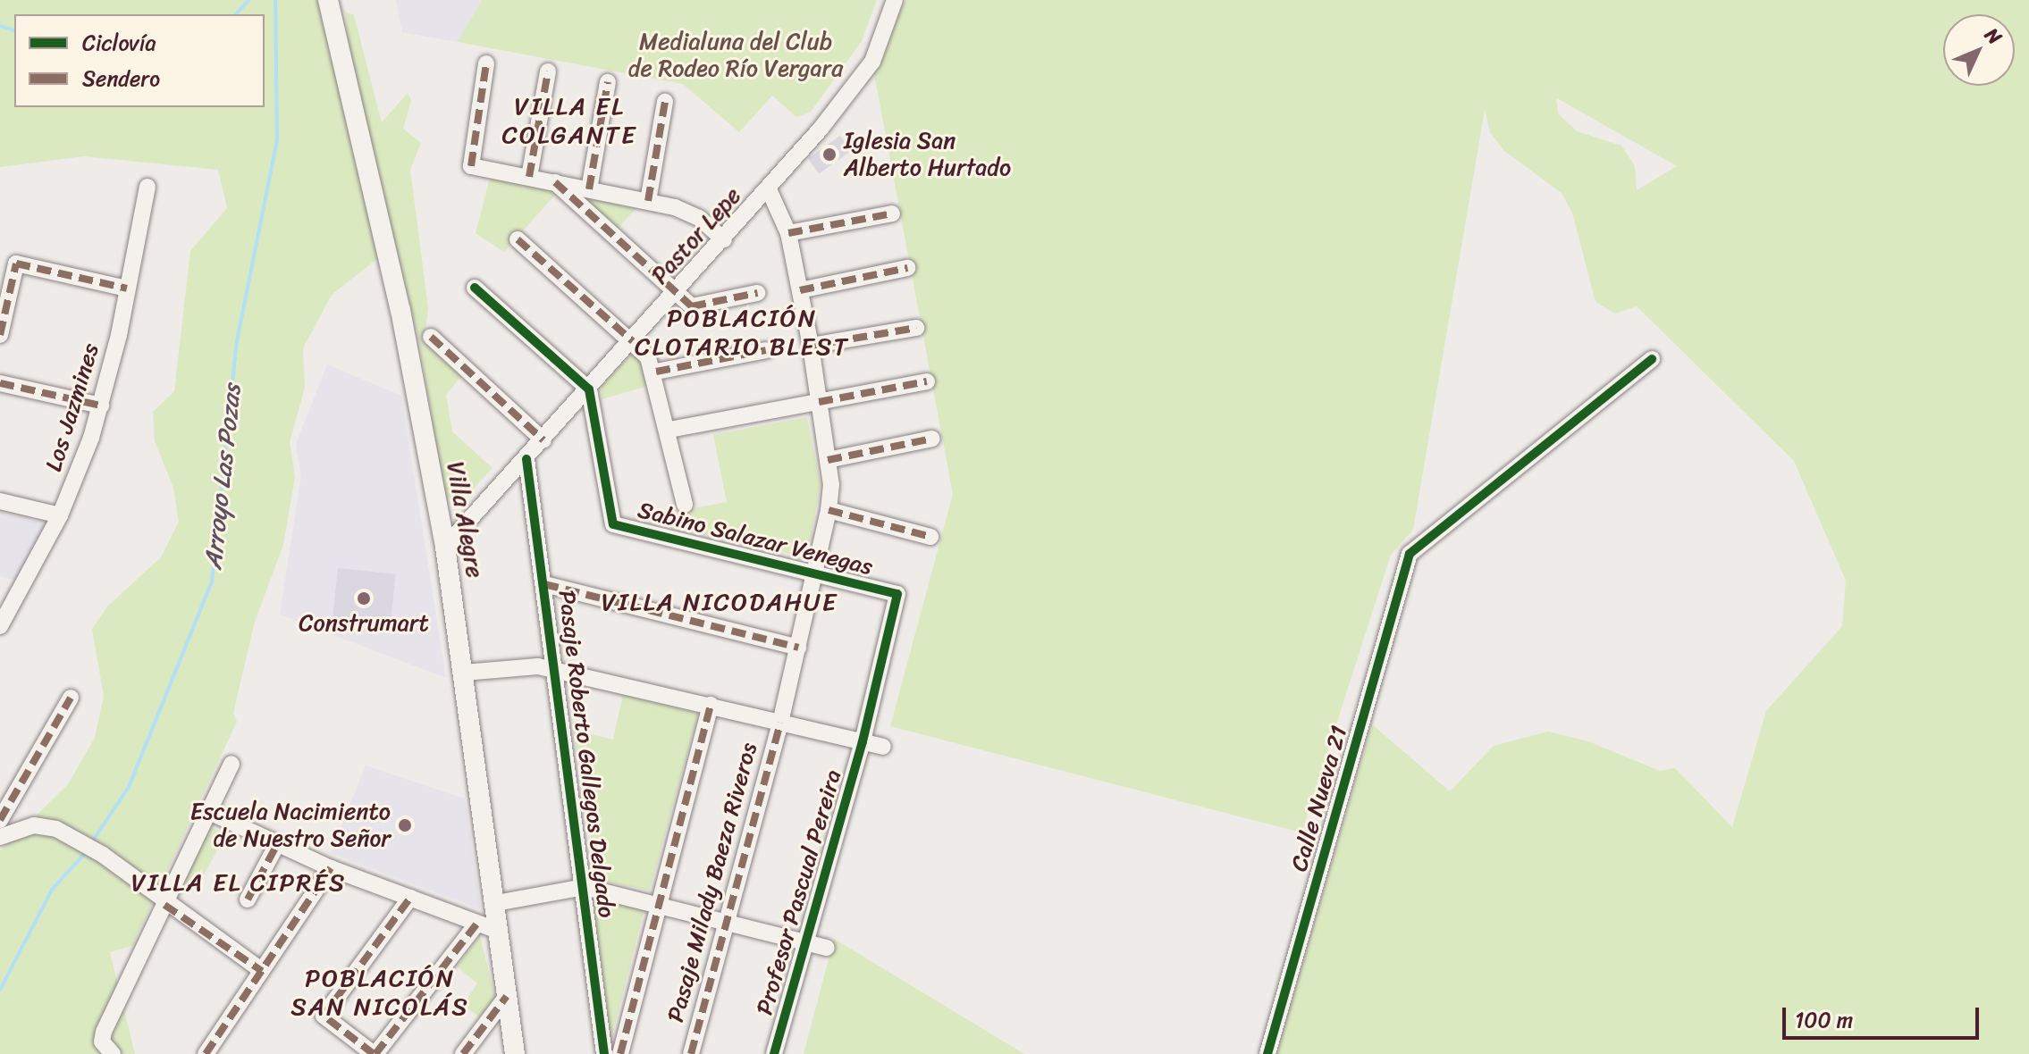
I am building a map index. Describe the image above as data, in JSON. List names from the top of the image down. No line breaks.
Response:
{"streets":{"main road":["Villa Alegre"],"street":["Pastor Lepe","Los Jazmines","Sabino Salazar Venegas","Pasaje Roberto Gallegos Delgado","Calle Nueva 21","Pasaje Milady Baeza Riveros","Profesor Pascual Pereira"]},"crossings":[["Pastor Lepe","Villa Alegre"],["Pastor Lepe","Sabino Salazar Venegas"],["Pastor Lepe","Pasaje Roberto Gallegos Delgado"],["Pastor Lepe","Pasaje Milady Baeza Riveros"],["Sabino Salazar Venegas","Pasaje Milady Baeza Riveros"],["Sabino Salazar Venegas","Profesor Pascual Pereira"]],"districts":["VILLA EL COLGANTE","POBLACIÓN CLOTARIO BLEST","VILLA NICODAHUE","VILLA EL CIPRÉS","POBLACIÓN SAN NICOLÁS"],"water":["Arroyo Las Pozas"],"parks":["Medialuna del Club de Rodeo Río Vergara"],"places":["Iglesia San Alberto Hurtado","Construmart","Escuela Nacimiento de Nuestro Señor"],"legend":["Ciclovía","Sendero"],"scale_bar":"100 m","north":"top right"}
